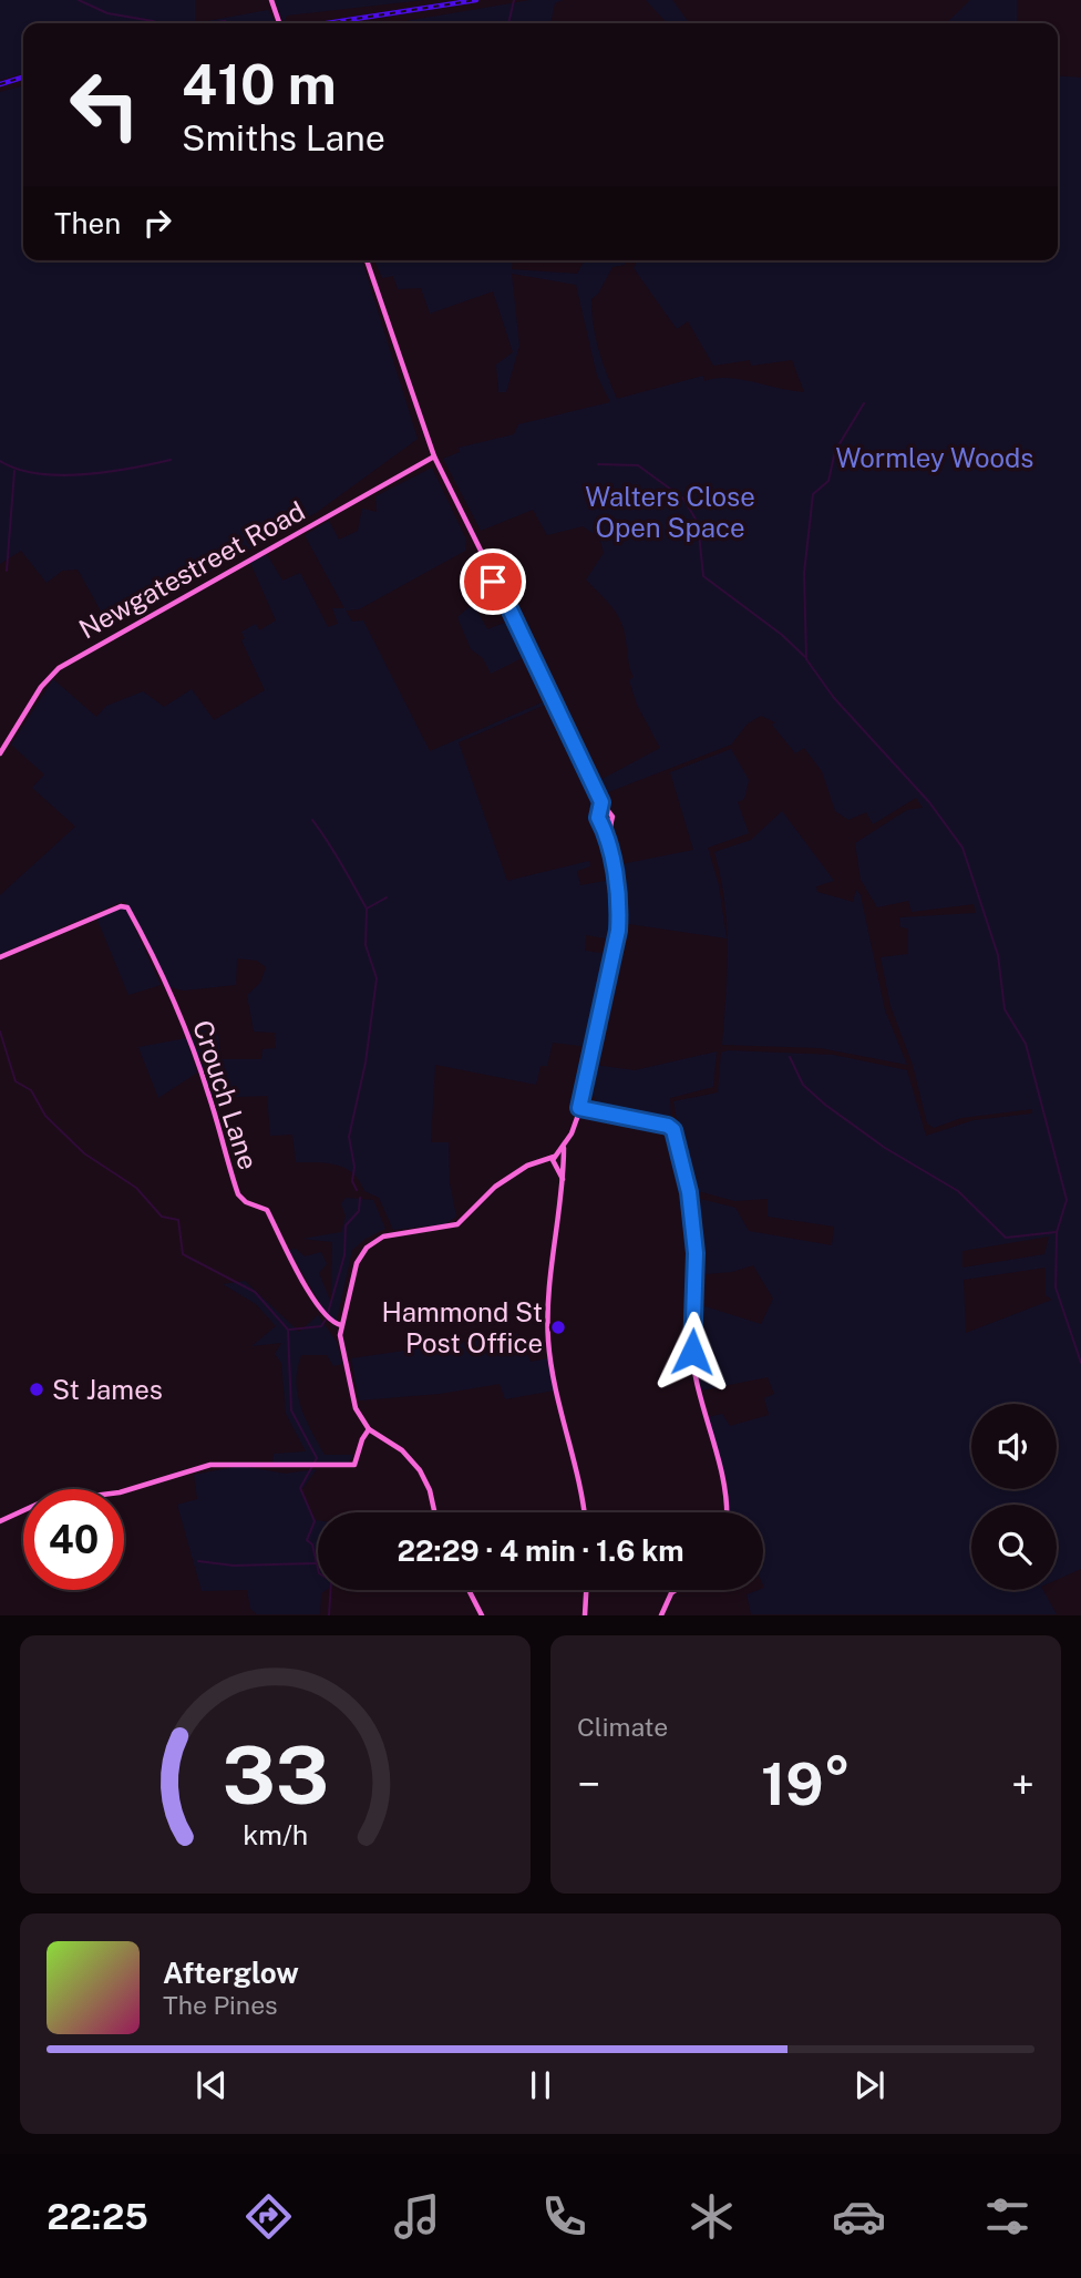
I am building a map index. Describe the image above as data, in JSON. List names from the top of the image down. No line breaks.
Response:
{"streets":{"street":["Newgatestreet Road","Crouch Lane"]},"parks":["Wormley Woods","Walters Close Open Space"],"places":["Hammond St Post Office","St James"],"page":{"turn":["410 m","Smiths Lane"],"then":"Then","limit":"40","trip":"22:29 · 4 min · 1.6 km","tile":"Climate","heat":["−","19°","+"],"song":["Afterglow","The Pines"],"tabs":"22:25","gauge":["33","km/h"]}}
